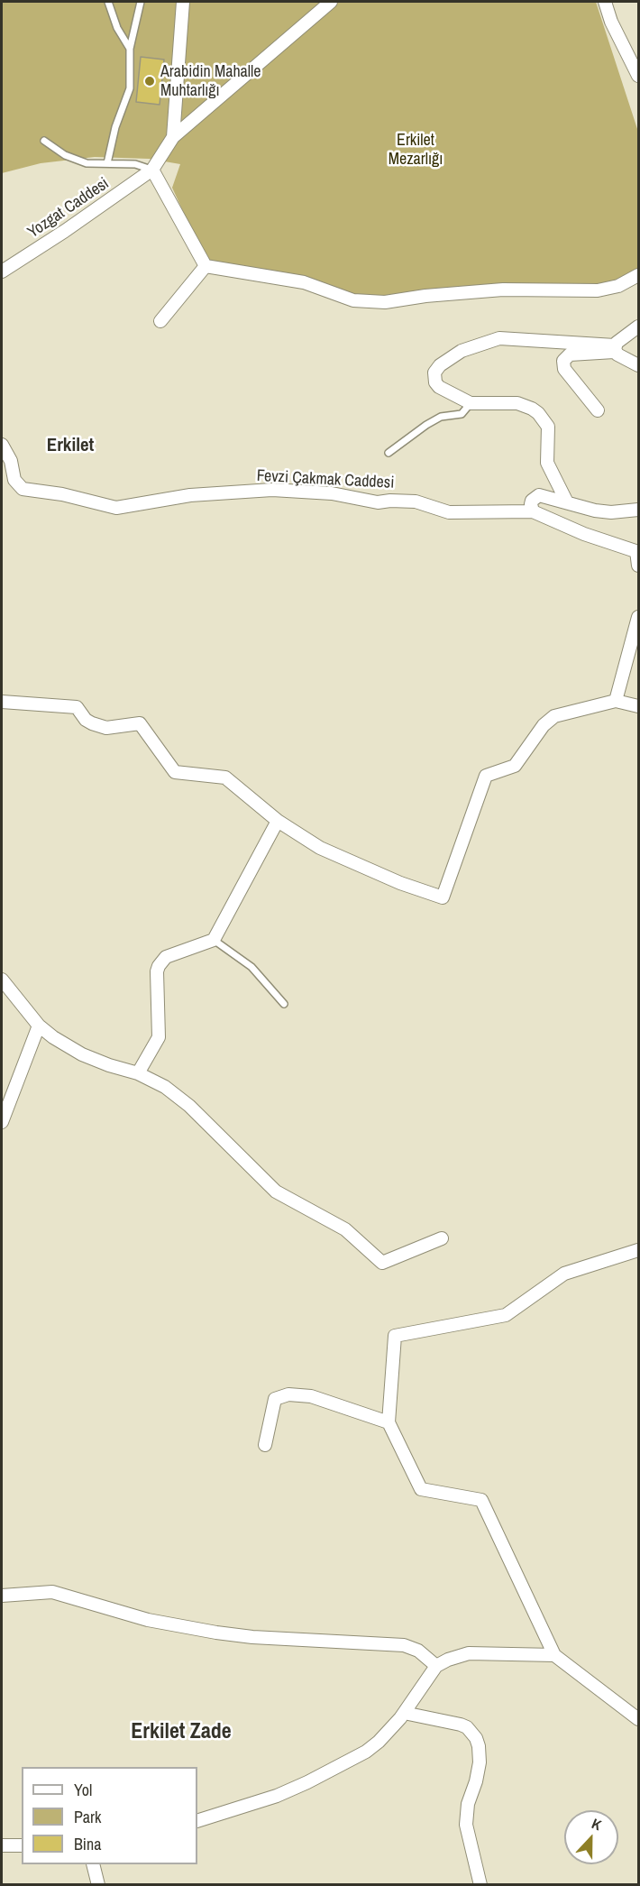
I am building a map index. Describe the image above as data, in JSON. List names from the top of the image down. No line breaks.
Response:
{"streets":{"street":["Yozgat Caddesi","Fevzi Çakmak Caddesi"]},"districts":["Erkilet","Erkilet Zade"],"parks":["Erkilet Mezarlığı"],"places":["Arabidin Mahalle Muhtarlığı"],"legend":["Yol","Park","Bina"],"north":"top"}
